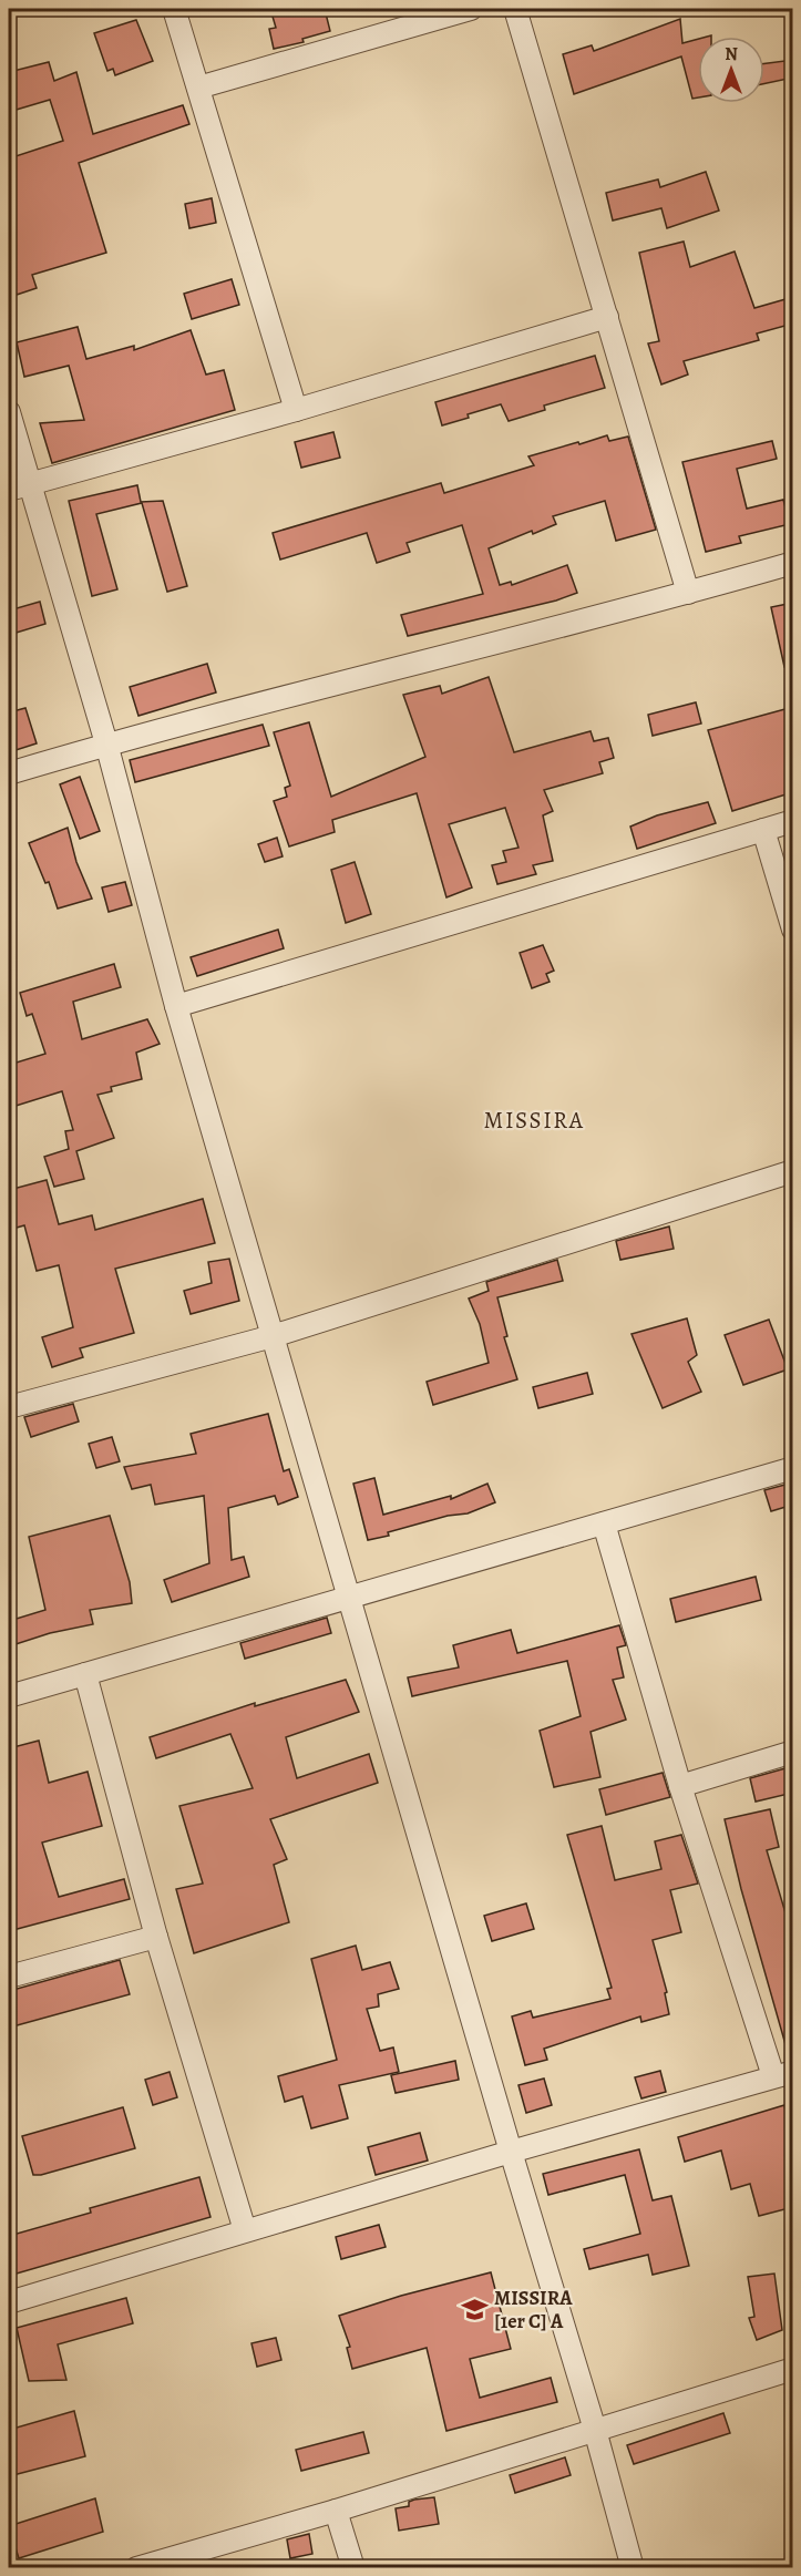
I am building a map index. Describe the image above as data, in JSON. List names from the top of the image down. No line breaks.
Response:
{"districts":["MISSIRA"],"places":{"school or university":["MISSIRA [1er C] A"]},"north":"top"}
